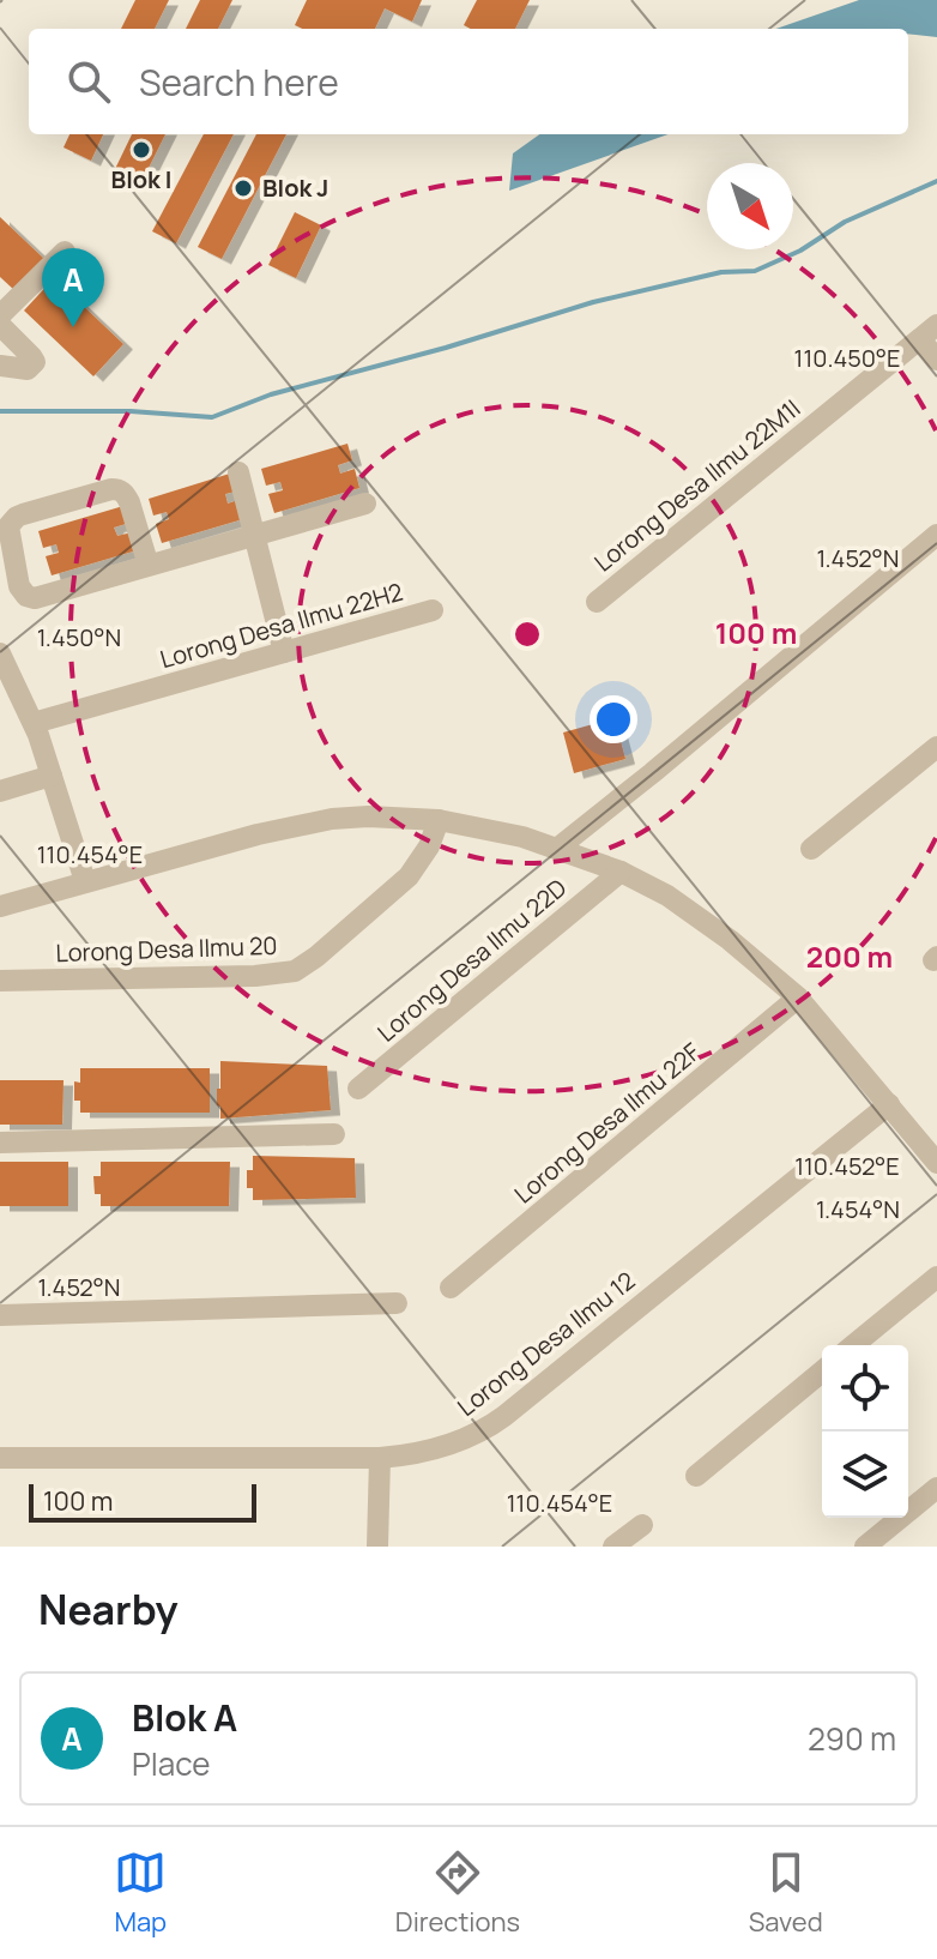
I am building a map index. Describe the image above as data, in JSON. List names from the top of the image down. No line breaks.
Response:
{"streets":{"street":["Lorong Desa Ilmu 22M1I","Lorong Desa Ilmu 22H2","Lorong Desa Ilmu 20","Lorong Desa Ilmu 22D","Lorong Desa Ilmu 22F","Lorong Desa Ilmu 12"]},"places":["Blok I","Blok J"],"scale_bar":"100 m","north":"bottom right","page":{"search":"Search here","pins":"A","scale":"100 m","heading":"Nearby","list":[{"mark":"A","name":"Blok A","note":"Place","value":"290 m"}],"nav":["Map","Directions","Saved"]},"coordinates":["110.450°E","1.452°N","1.450°N","110.454°E","110.452°E","1.454°N"],"rings":["100 m","200 m"]}
